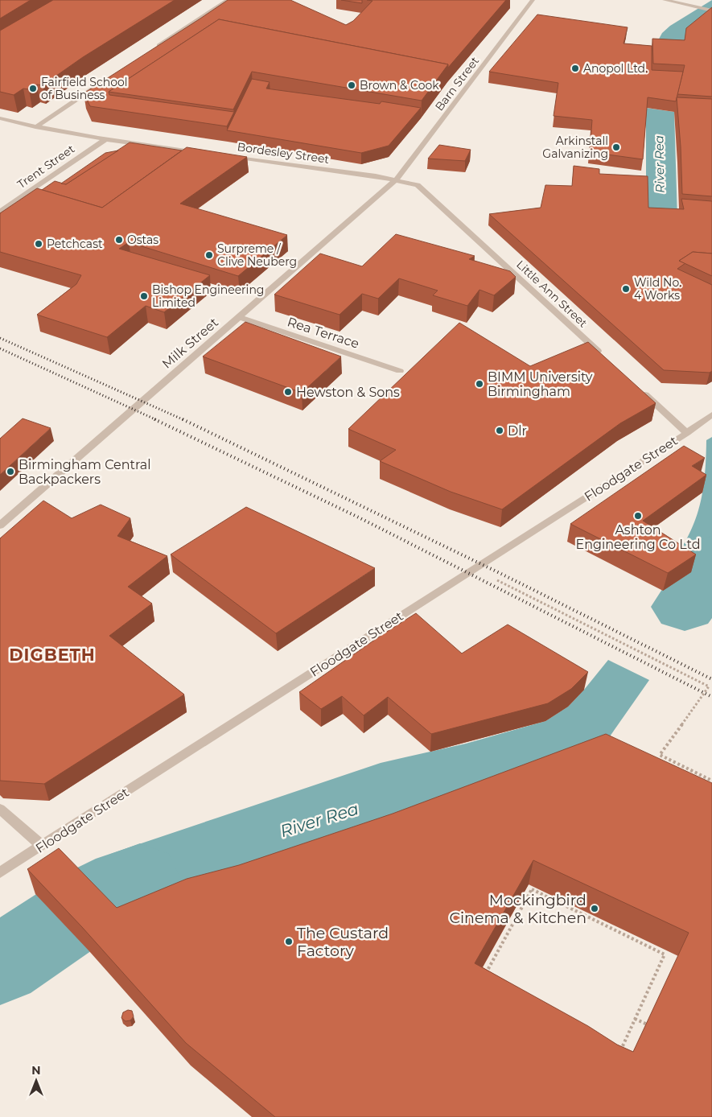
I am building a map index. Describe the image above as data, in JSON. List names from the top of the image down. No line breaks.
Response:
{"streets":{"street":["Barn Street","Bordesley Street","Trent Street","Little Ann Street","Rea Terrace","Milk Street","Floodgate Street"]},"crossings":[["Barn Street","Bordesley Street"],["Barn Street","Little Ann Street"],["Barn Street","Milk Street"],["Bordesley Street","Little Ann Street"],["Bordesley Street","Milk Street"],["Little Ann Street","Milk Street"],["Rea Terrace","Milk Street"]],"districts":["DIGBETH"],"water":["River Rea"],"places":["Anopol Ltd.","Brown & Cook","Fairfield School of Business","Arkinstall Galvanizing","Ostas","Petchcast","Surpreme / Clive Neuberg","Wild No. 4 Works","Bishop Engineering Limited","BIMM University Birmingham","Hewston & Sons","Dlr","Birmingham Central Backpackers","Ashton Engineering Co Ltd","Mockingbird Cinema & Kitchen","The Custard Factory"],"north":"top"}
